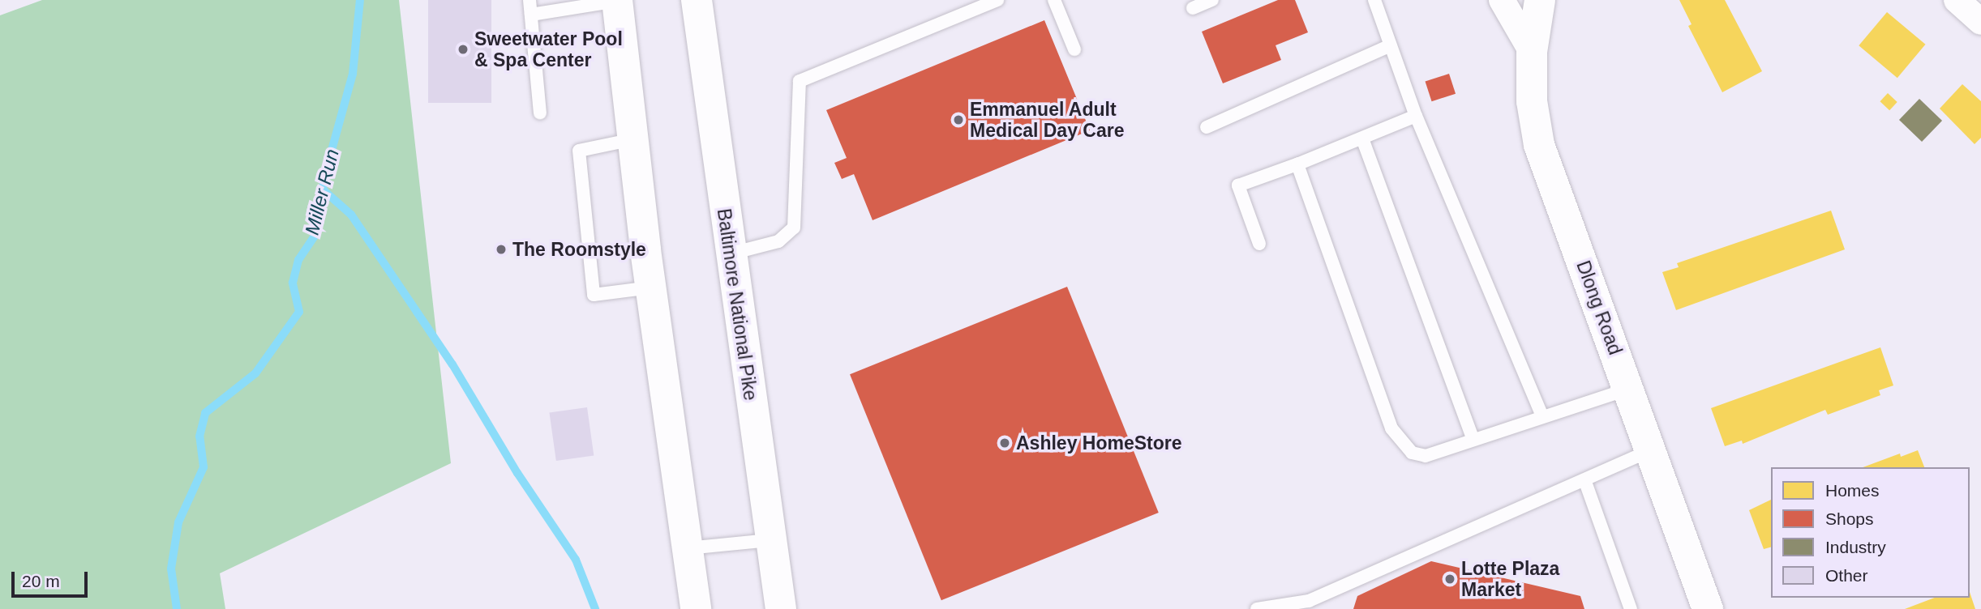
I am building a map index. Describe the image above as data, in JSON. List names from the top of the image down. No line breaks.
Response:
{"streets":{"main road":["Baltimore National Pike","Dlong Road"]},"water":["Miller Run"],"places":["Sweetwater Pool & Spa Center","Emmanuel Adult Medical Day Care","The Roomstyle","Ashley HomeStore","Lotte Plaza Market"],"legend":["Homes","Shops","Industry","Other"],"scale_bar":"20 m"}
